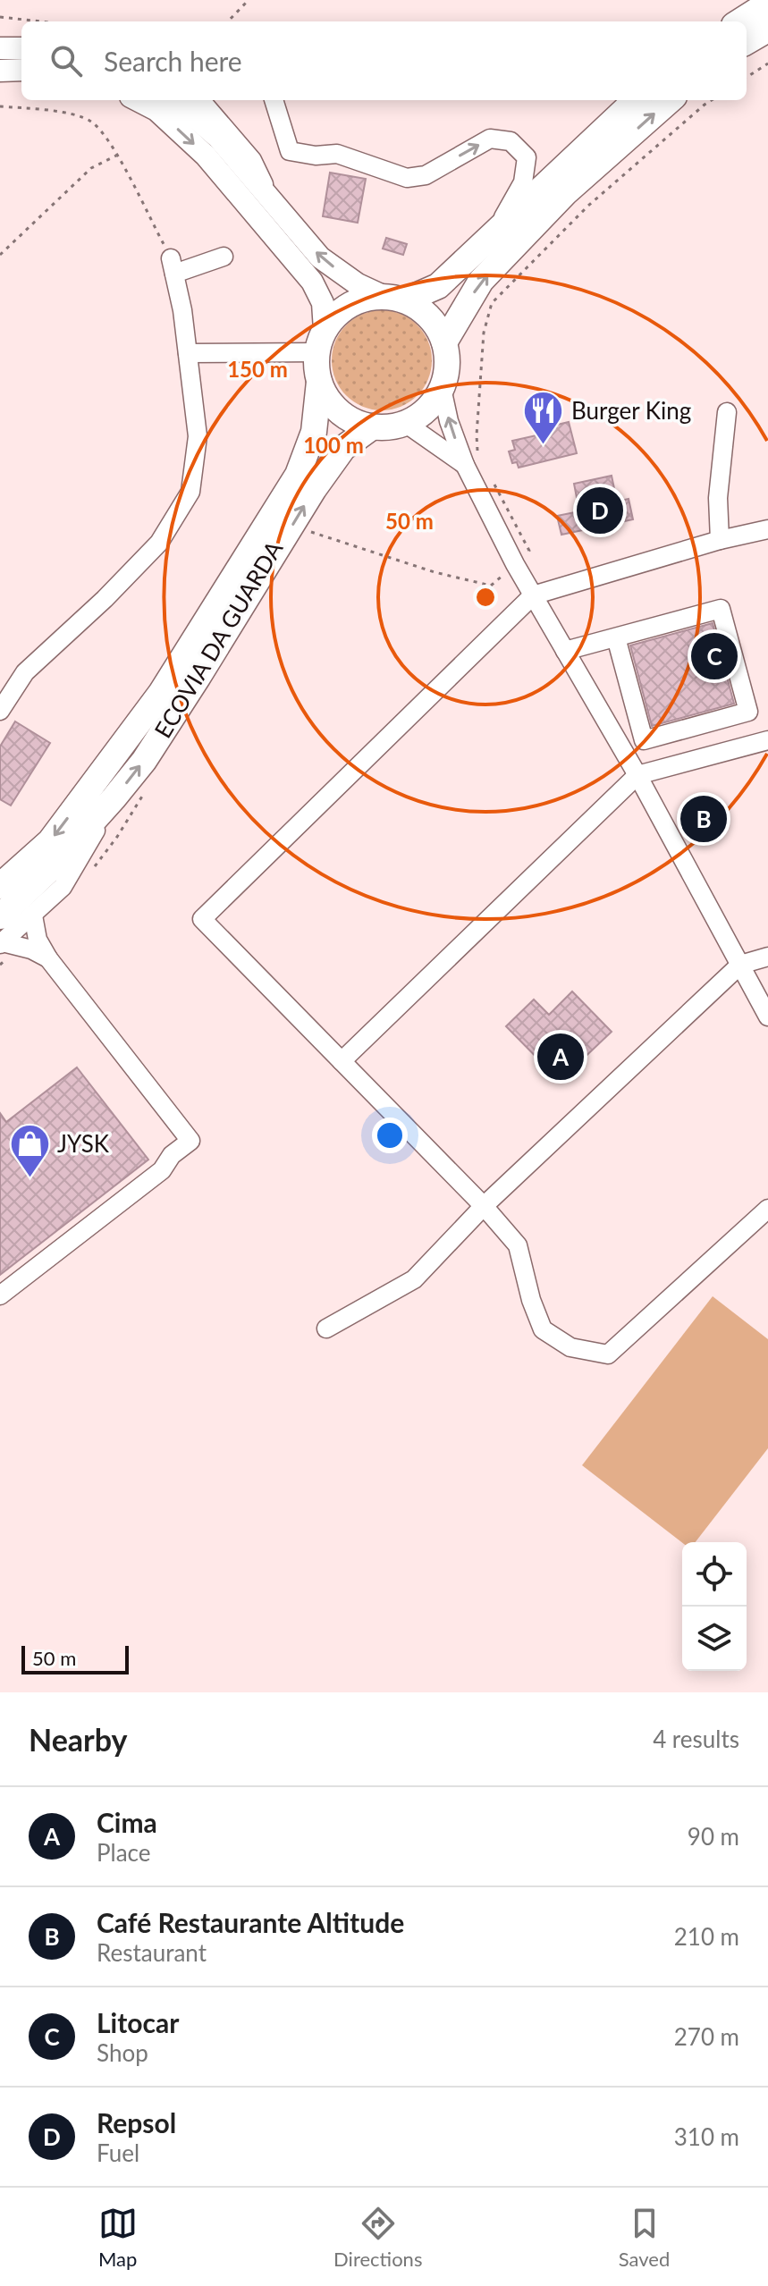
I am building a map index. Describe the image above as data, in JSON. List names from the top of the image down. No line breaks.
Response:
{"streets":{"path":["ECOVIA DA GUARDA"]},"places":{"restaurant":["Burger King"],"shop":["JYSK"]},"scale_bar":"50 m","page":{"search":"Search here","pins":["D","C","B","A"],"scale":"50 m","heading":["Nearby","4 results"],"list":[{"mark":"A","name":"Cima","note":"Place","value":"90 m"},{"mark":"B","name":"Café Restaurante Altitude","note":"Restaurant","value":"210 m"},{"mark":"C","name":"Litocar","note":"Shop","value":"270 m"},{"mark":"D","name":"Repsol","note":"Fuel","value":"310 m"}],"nav":["Map","Directions","Saved"]},"rings":["150 m","100 m","50 m"]}
